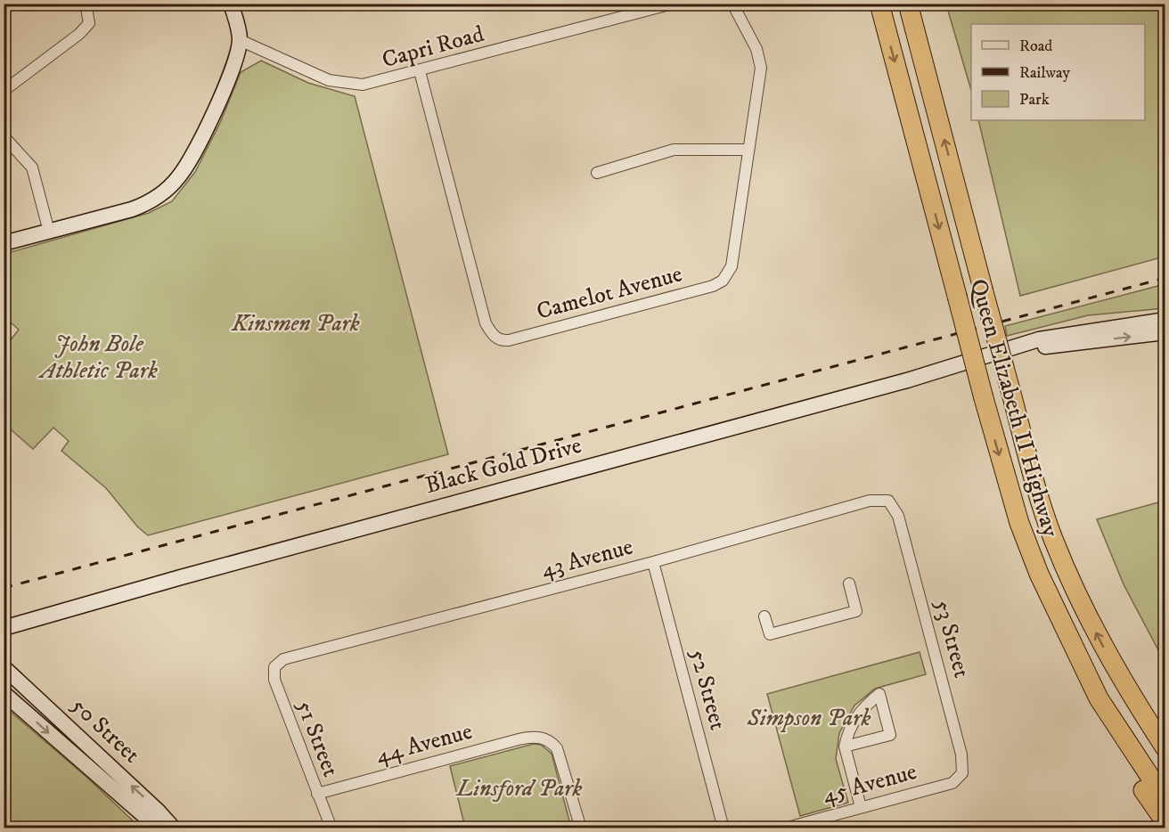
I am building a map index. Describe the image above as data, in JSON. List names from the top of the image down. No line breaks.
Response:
{"streets":{"highway":["Queen Elizabeth II Highway"],"main road":["Black Gold Drive","50 Street"],"street":["Capri Road","Camelot Avenue","43 Avenue","53 Street","52 Street","51 Street","44 Avenue","45 Avenue"]},"crossings":[["Capri Road","Camelot Avenue"],["43 Avenue","53 Street"],["43 Avenue","52 Street"],["43 Avenue","51 Street"],["53 Street","45 Avenue"],["51 Street","44 Avenue"]],"parks":["Kinsmen Park","John Bole Athletic Park","Simpson Park","Linsford Park"],"legend":["Road","Railway","Park"]}
